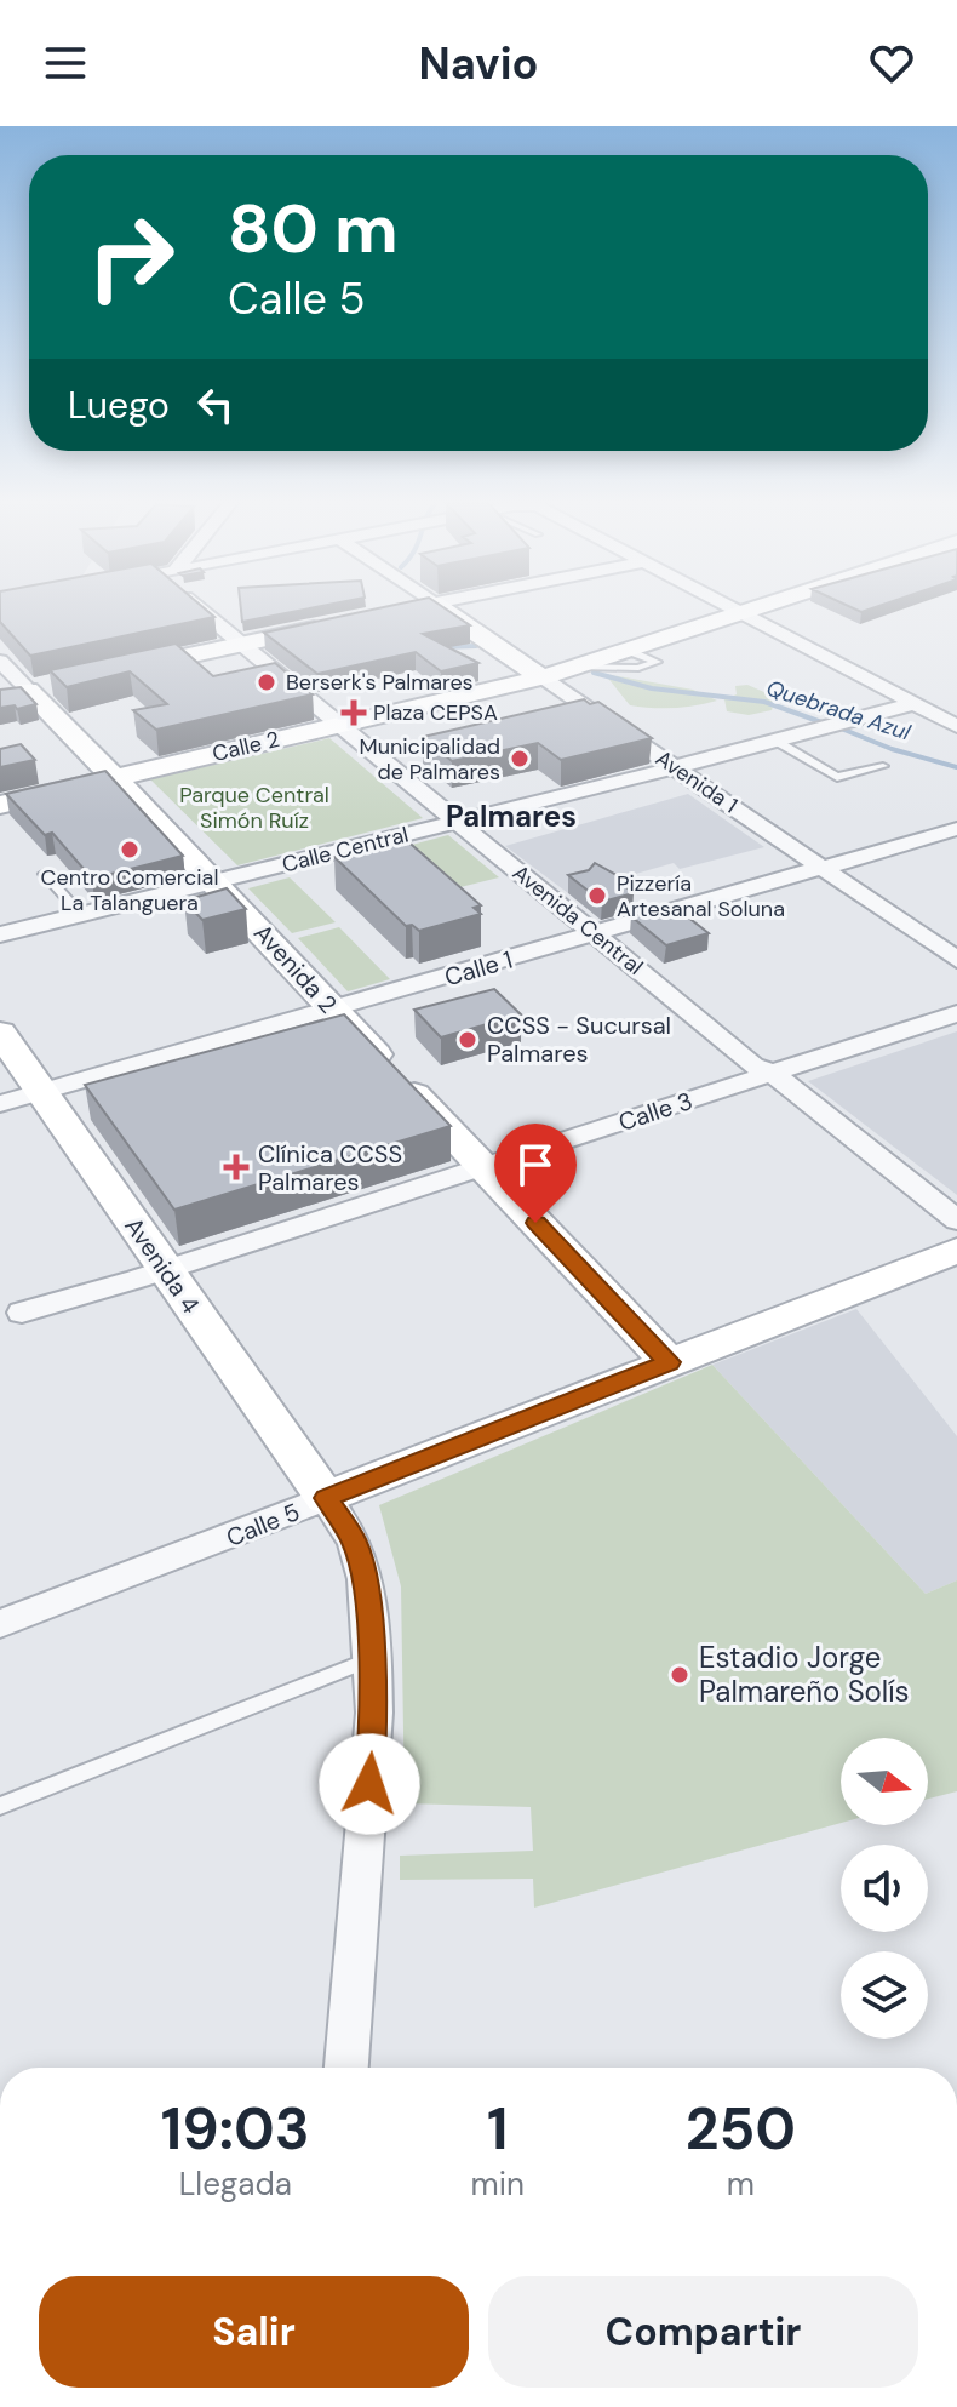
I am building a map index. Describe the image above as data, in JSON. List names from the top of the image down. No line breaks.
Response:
{"streets":{"main road":["Calle 2","Avenida 1","Avenida 2","Avenida 4","Calle 5"],"street":["Calle Central","Avenida Central","Calle 1","Calle 3"]},"crossings":[["Calle 2","Avenida 1"],["Calle 2","Avenida Central"],["Calle 2","Avenida 2"],["Avenida 1","Calle Central"],["Avenida 1","Calle 1"],["Calle Central","Avenida Central"],["Calle Central","Avenida 2"],["Avenida Central","Calle 1"],["Avenida Central","Calle 3"],["Avenida 2","Calle 1"],["Avenida 2","Calle 3"],["Avenida 2","Calle 5"],["Calle 1","Avenida 4"],["Calle 3","Avenida 4"],["Avenida 4","Calle 5"]],"districts":["Palmares"],"water":["Quebrada Azul"],"parks":["Parque Central Simón Ruíz"],"places":{"other":["Berserk's Palmares","Municipalidad de Palmares","Centro Comercial La Talanguera","Pizzería Artesanal Soluna","CCSS - Sucursal Palmares","Estadio Jorge Palmareño Solís"],"health":["Plaza CEPSA","Clínica CCSS Palmares"]},"north":"right","page":{"header":"Navio","turn":["80 m","Calle 5"],"then":"Luego","eta":["19:03","Llegada","1","min","250","m"],"buttons":["Salir","Compartir"]}}
